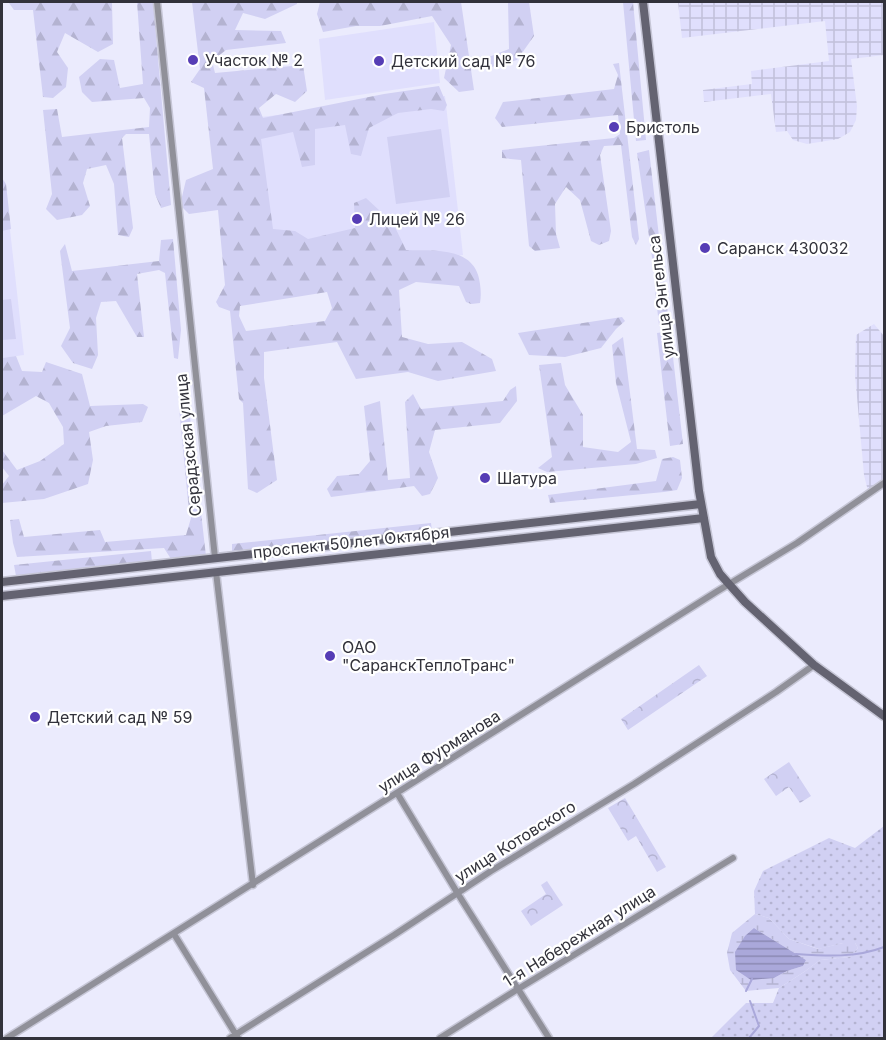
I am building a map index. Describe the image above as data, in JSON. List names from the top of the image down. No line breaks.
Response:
{"streets":{"main road":["улица Энгельса","Серадзская улица","проспект 50 лет Октября"],"street":["улица Фурманова","улица Котовского","1-я Набережная улица"]},"crossings":[["улица Энгельса","проспект 50 лет Октября"],["улица Энгельса","улица Фурманова"],["улица Энгельса","улица Котовского"],["Серадзская улица","проспект 50 лет Октября"],["Серадзская улица","улица Фурманова"]],"places":["Участок № 2","Детский сад № 76","Бристоль","Лицей № 26","Саранск 430032","Шатура","ОАО \"СаранскТеплоТранс\"","Детский сад № 59"]}
